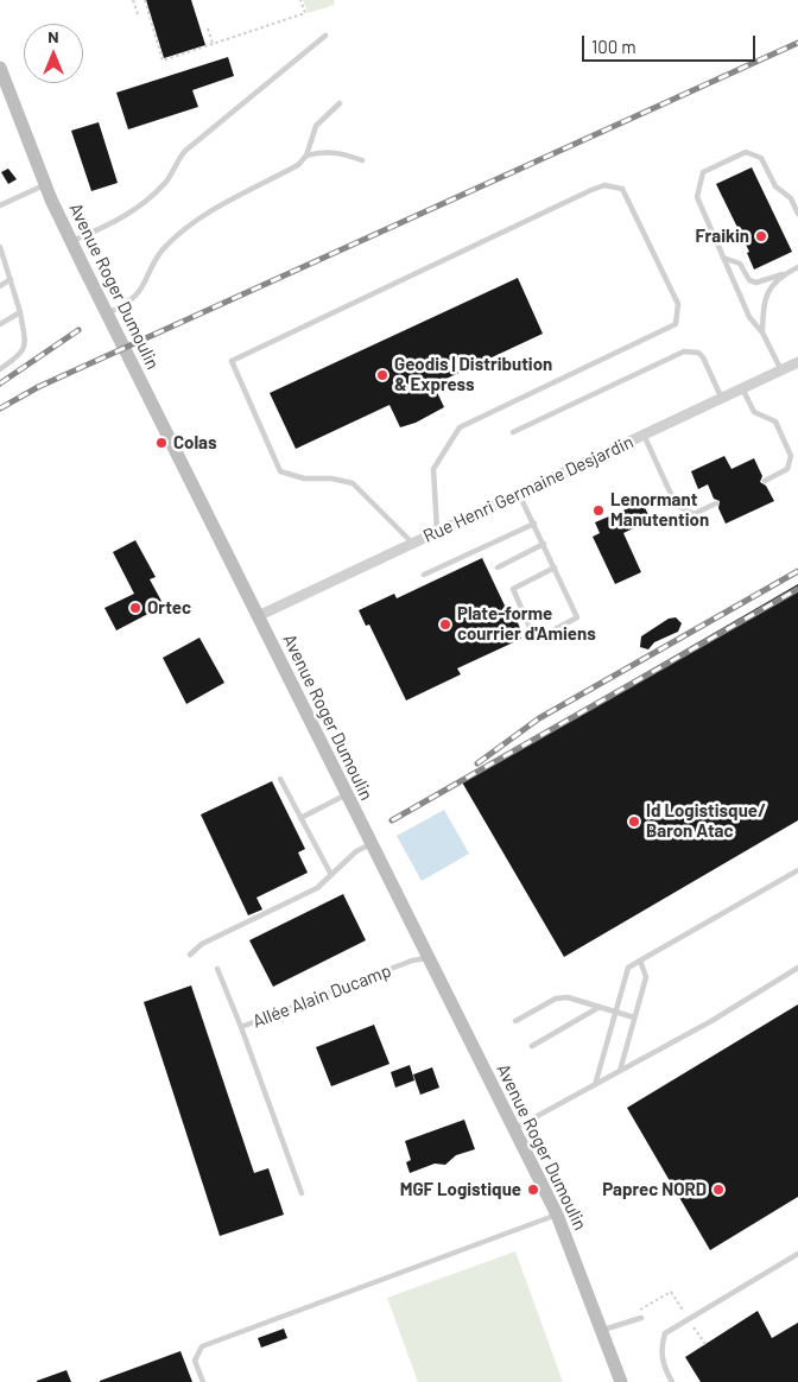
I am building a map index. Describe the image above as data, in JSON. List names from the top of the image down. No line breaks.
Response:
{"streets":{"main road":["Avenue Roger Dumoulin"],"street":["Rue Henri Germaine Desjardin"],"lane":["Allée Alain Ducamp"]},"crossings":[["Avenue Roger Dumoulin","Rue Henri Germaine Desjardin"],["Avenue Roger Dumoulin","Allée Alain Ducamp"]],"places":["Fraikin","Geodis | Distribution & Express","Colas","Lenormant Manutention","Ortec","Plate-forme courrier d'Amiens","Id Logistisque/ Baron Atac","MGF Logistique","Paprec NORD"],"scale_bar":"100 m","north":"top"}
